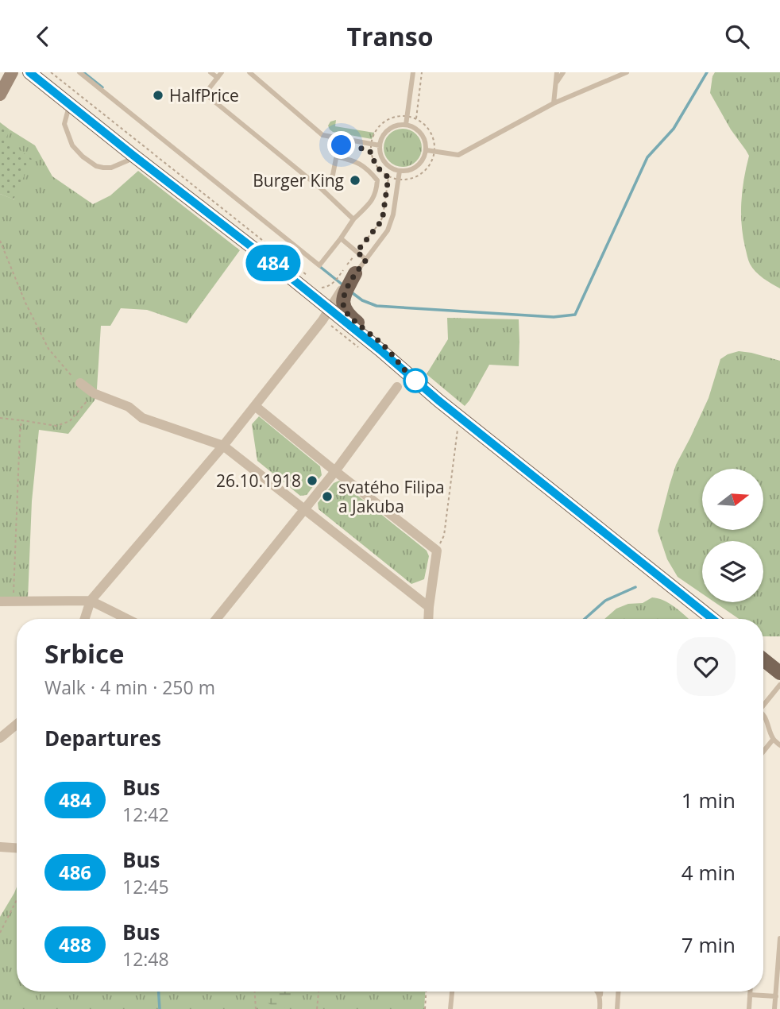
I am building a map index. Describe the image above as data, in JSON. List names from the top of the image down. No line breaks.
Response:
{"places":["HalfPrice","Burger King","26.10.1918","svatého Filipa a Jakuba"],"lines":["bus line 484"],"north":"right","page":{"header":"Transo","on_map":"484","heading":[["Srbice","Walk · 4 min · 250 m"],"Departures"],"list":[{"mark":"484","name":"Bus","note":"12:42","value":"1 min"},{"mark":"486","name":"Bus","note":"12:45","value":"4 min"},{"mark":"488","name":"Bus","note":"12:48","value":"7 min"}]}}
